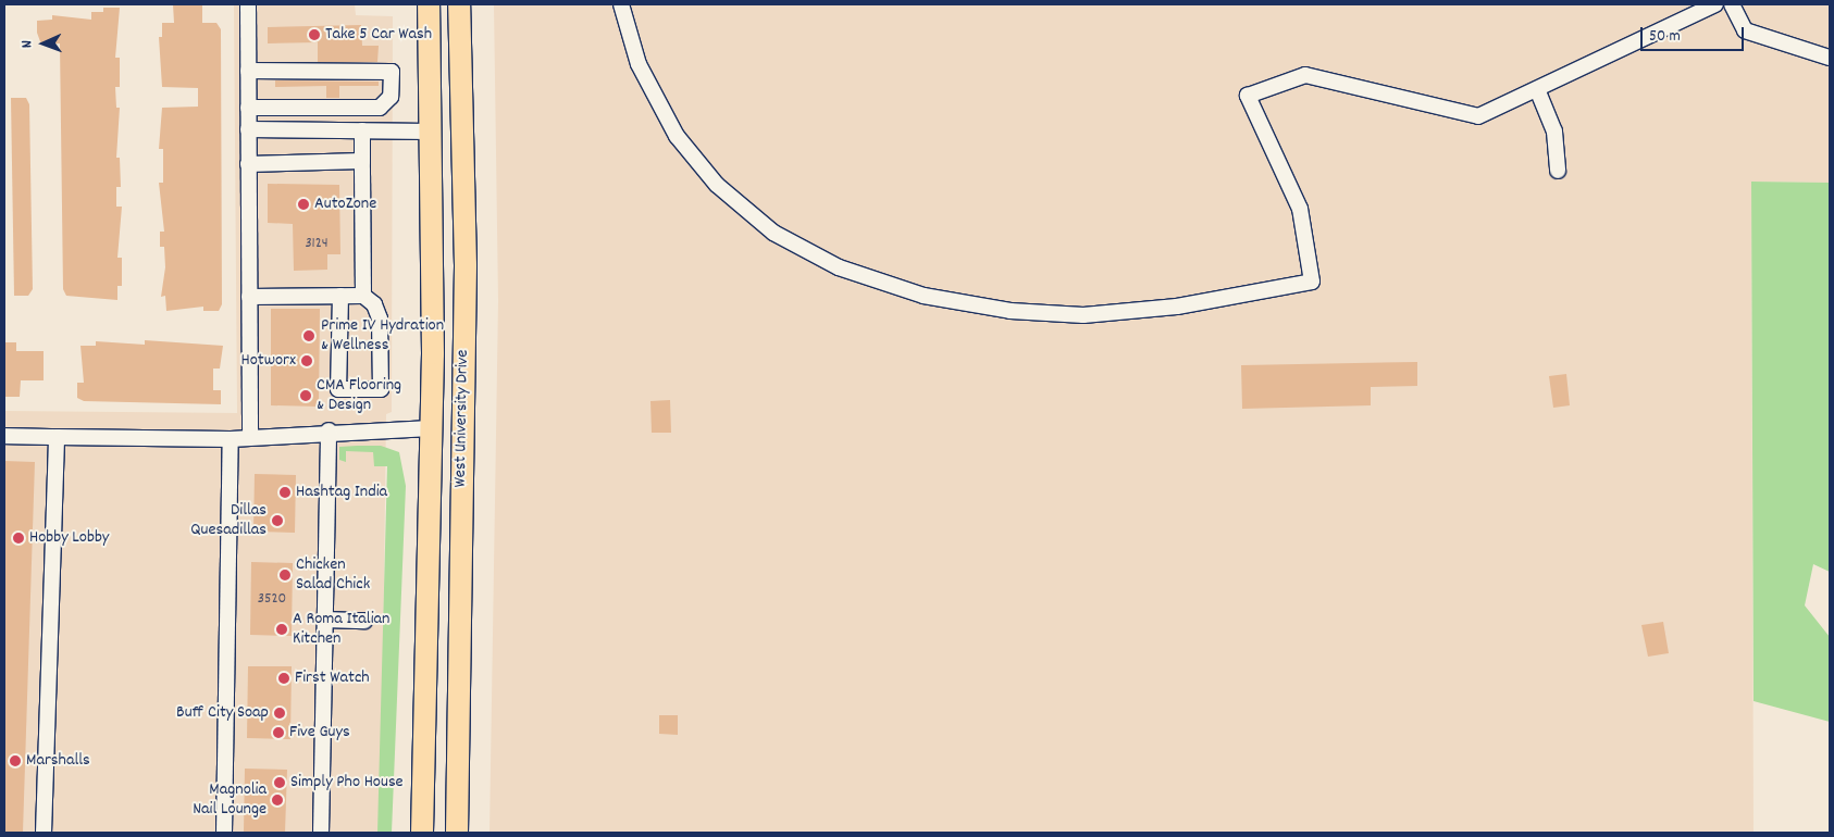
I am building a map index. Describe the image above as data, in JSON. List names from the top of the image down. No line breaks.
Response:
{"streets":{"highway":["West University Drive"]},"places":["Take 5 Car Wash","AutoZone","Prime IV Hydration & Wellness","Hotworx","CMA Flooring & Design","Hashtag India","Dillas Quesadillas","Hobby Lobby","Chicken Salad Chick","A Roma Italian Kitchen","First Watch","Buff City Soap","Five Guys","Marshalls","Simply Pho House","Magnolia Nail Lounge"],"house_numbers":["3124","3520"],"scale_bar":"50 m","north":"left"}
